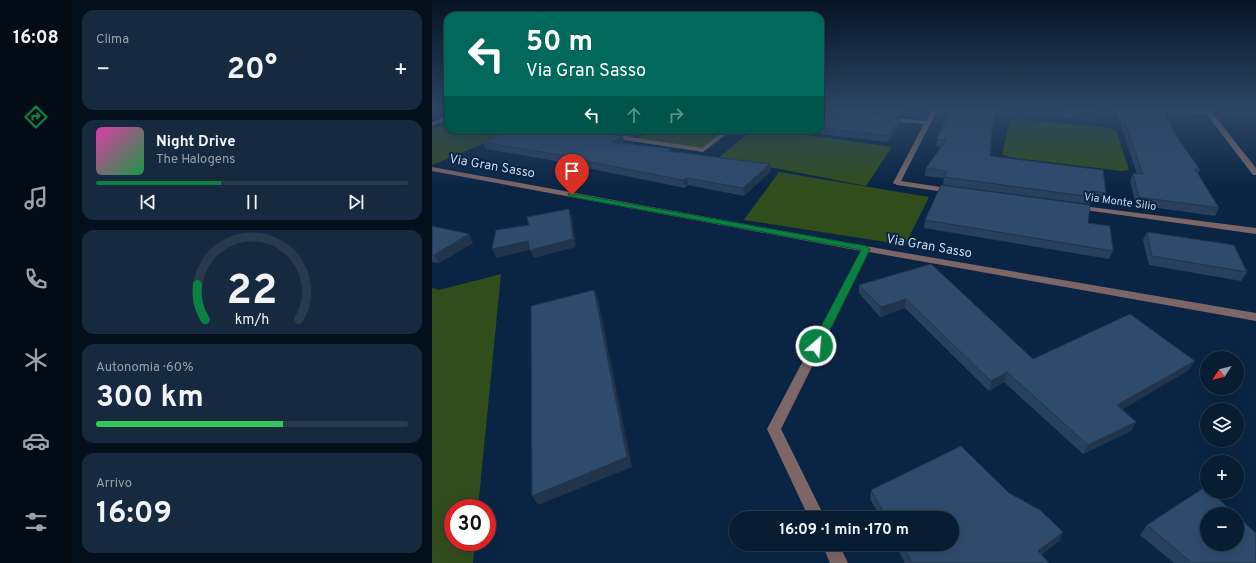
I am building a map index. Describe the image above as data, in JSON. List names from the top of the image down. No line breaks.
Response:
{"streets":{"street":["Via Gran Sasso","Via Monte Silio"]},"north":"bottom left","page":{"tabs":"16:08","tile":["Clima",["Autonomia · 60%","300 km"],["Arrivo","16:09"]],"turn":["50 m","Via Gran Sasso"],"heat":["−","20°","+"],"song":["Night Drive","The Halogens"],"map_buttons":["+","−"],"limit":"30","trip":"16:09 · 1 min · 170 m","gauge":["22","km/h"]}}
